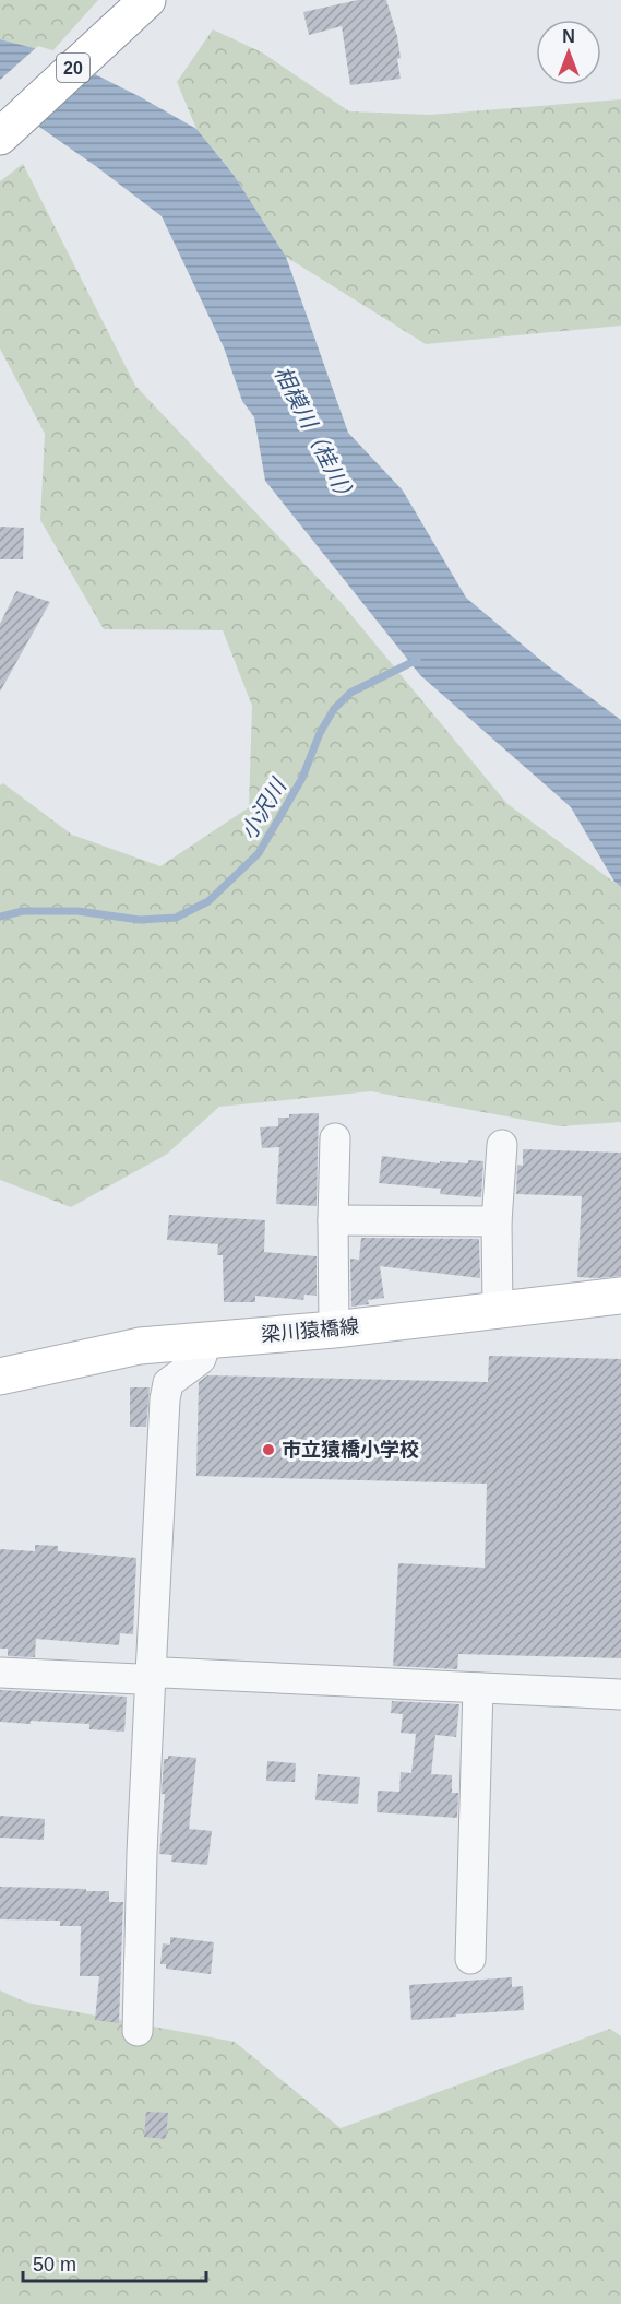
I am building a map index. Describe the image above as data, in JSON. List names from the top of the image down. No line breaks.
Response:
{"streets":{"main road":["20","梁川猿橋線"]},"water":["相模川（桂川）","小沢川"],"places":["市立猿橋小学校"],"scale_bar":"50 m","north":"top"}
